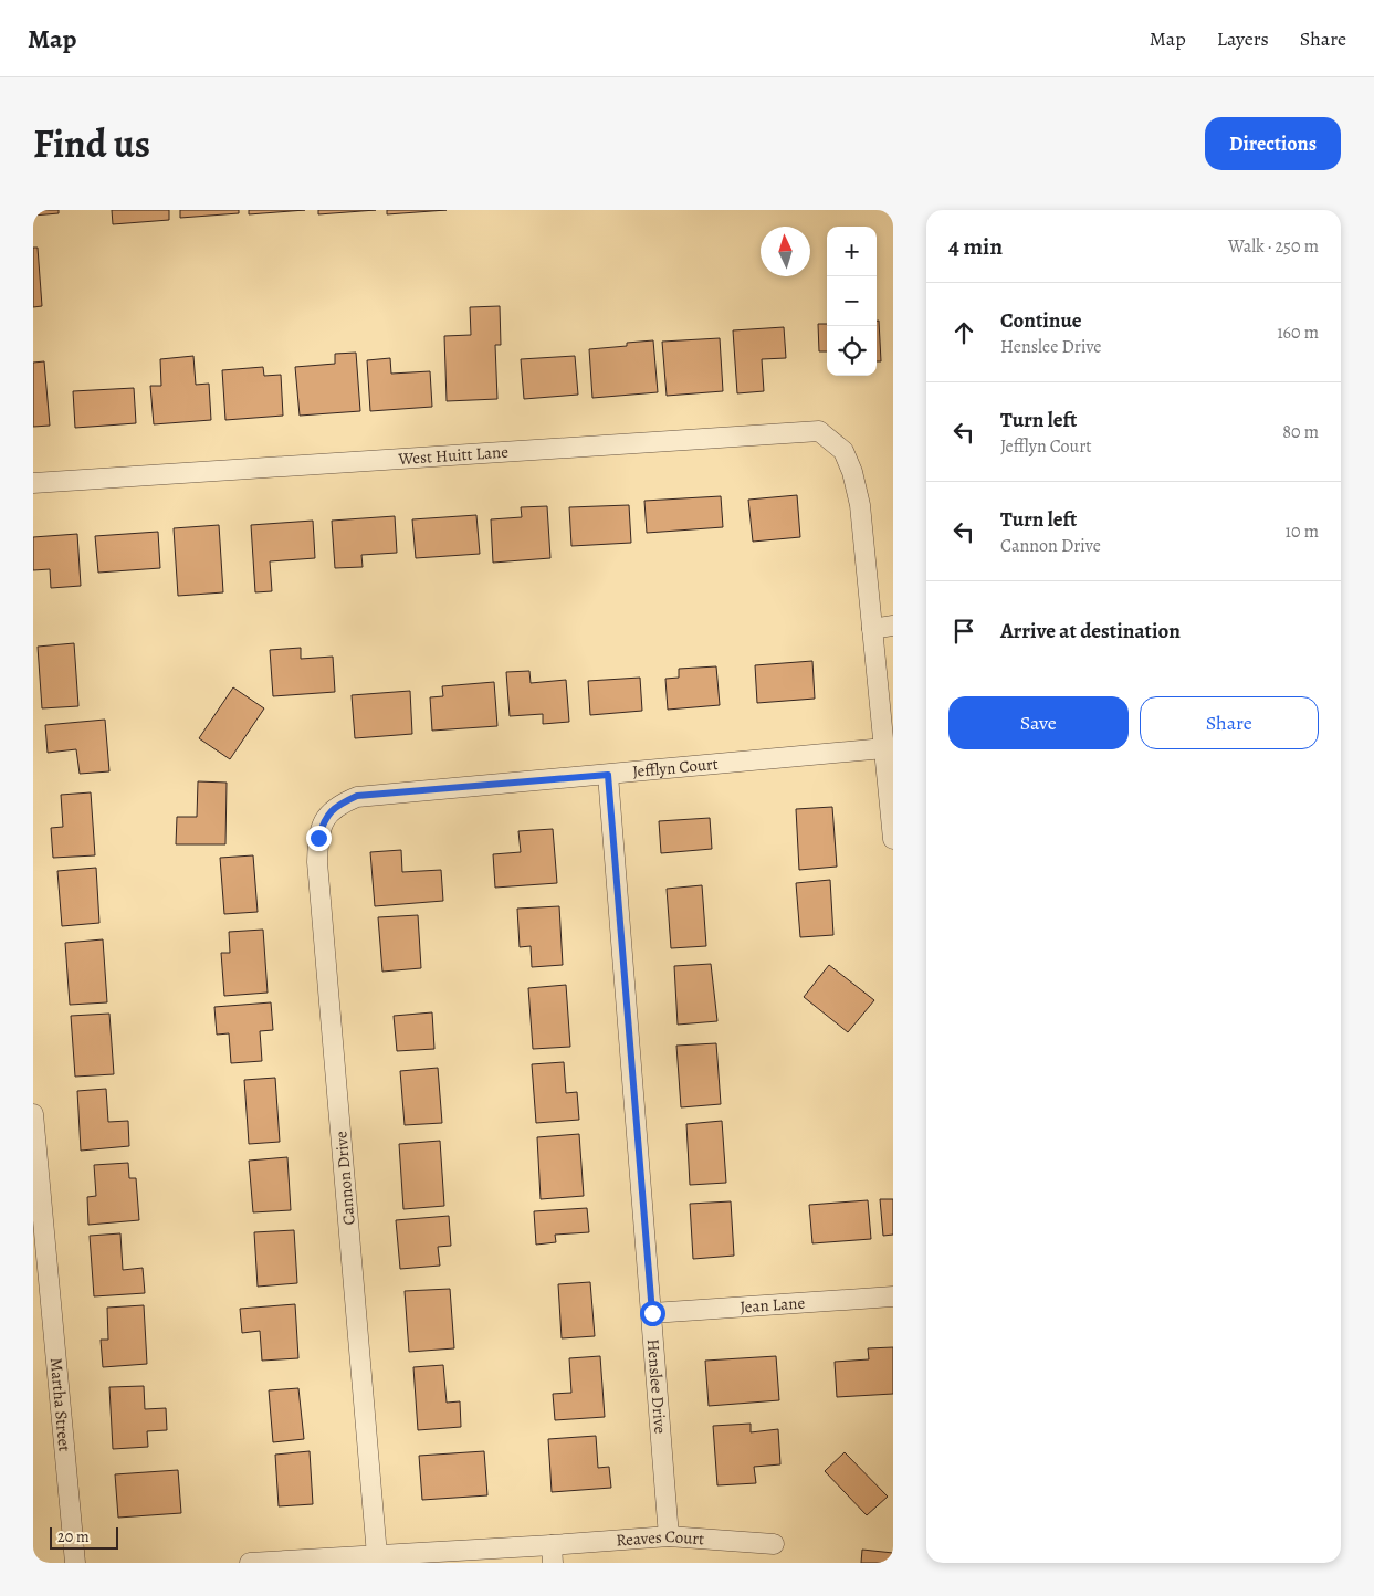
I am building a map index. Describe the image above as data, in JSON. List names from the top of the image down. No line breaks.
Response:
{"streets":{"street":["West Huitt Lane","Jefflyn Court","Cannon Drive","Jean Lane","Henslee Drive","Martha Street","Reaves Court"]},"crossings":[["Jefflyn Court","Cannon Drive"],["Jefflyn Court","Henslee Drive"],["Cannon Drive","Reaves Court"],["Jean Lane","Henslee Drive"],["Henslee Drive","Reaves Court"]],"scale_bar":"20 m","north":"top","page":{"header":"Map","nav":["Map","Layers","Share"],"title":"Find us","buttons":["Directions",["Save","Share"]],"heading":["4 min","Walk · 250 m"],"map_buttons":["+","−"],"list":[["Continue","Henslee Drive","160 m"],["Turn left","Jefflyn Court","80 m"],["Turn left","Cannon Drive","10 m"],"Arrive at destination"],"scale":"20 m"}}
